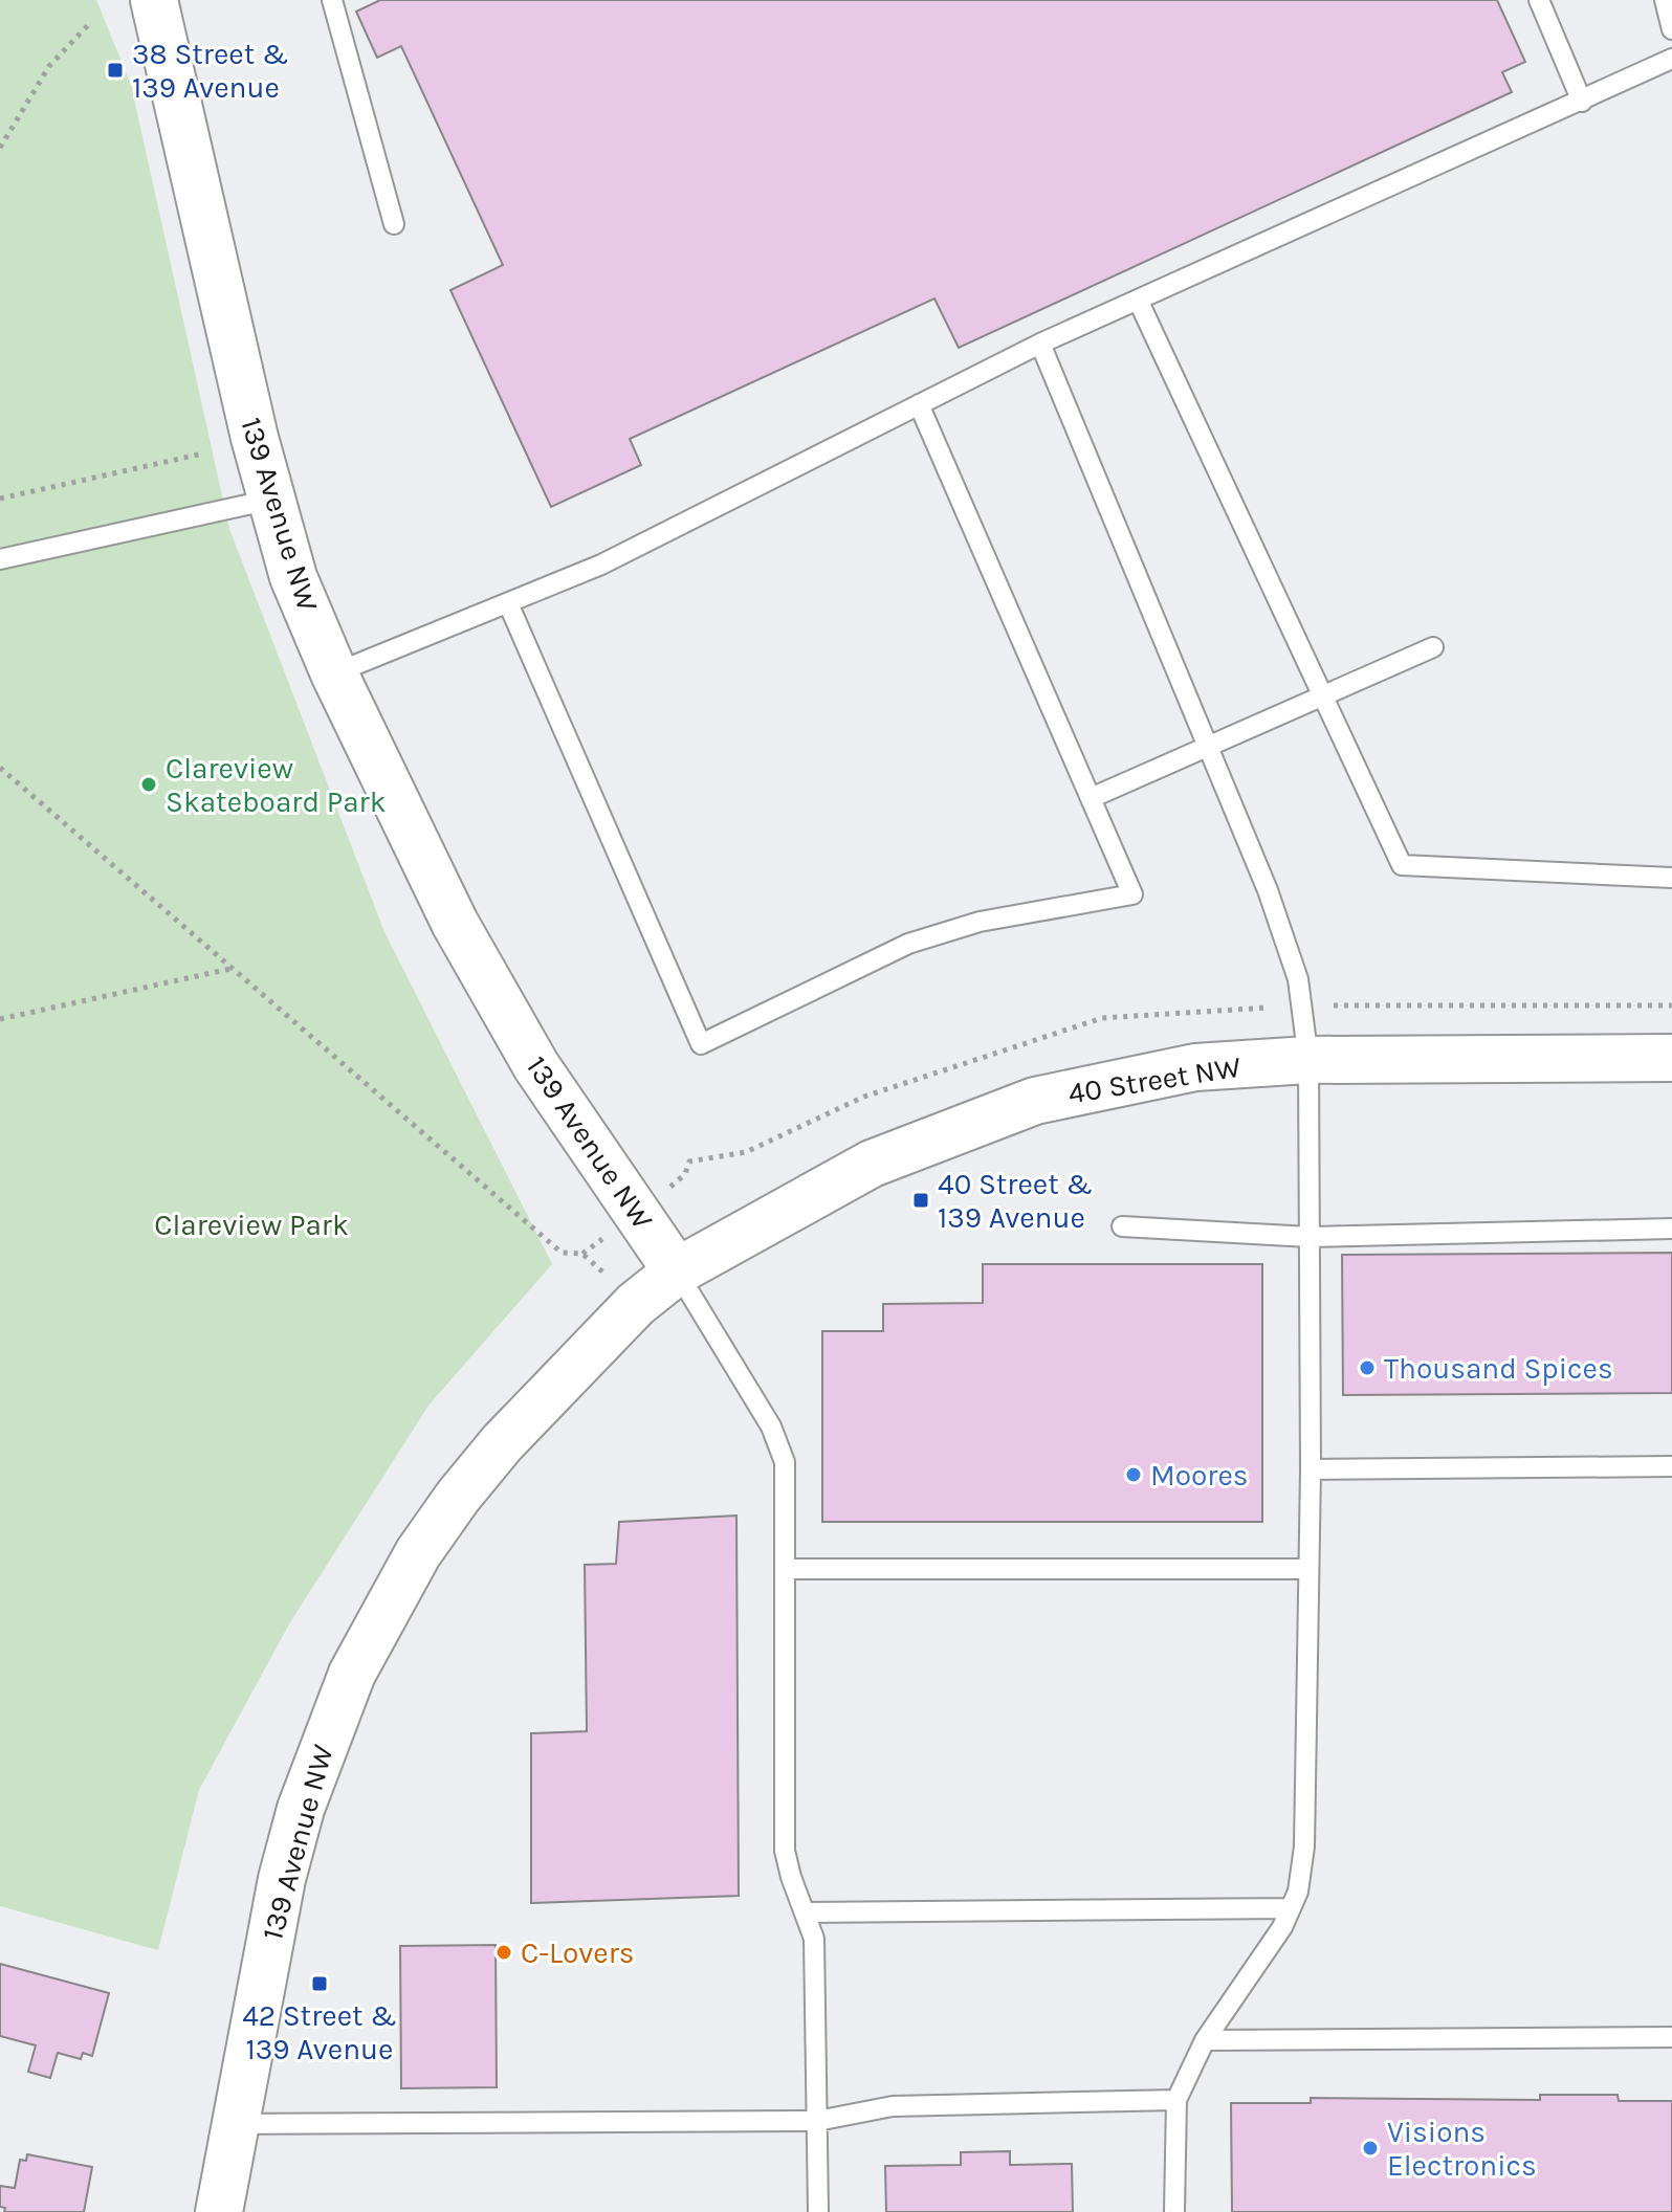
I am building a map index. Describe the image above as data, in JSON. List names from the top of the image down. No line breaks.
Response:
{"streets":{"street":["139 Avenue NW","40 Street NW"]},"crossings":[["139 Avenue NW","40 Street NW"]],"parks":["Clareview Park"],"places":{"transit":["38 Street & 139 Avenue","40 Street & 139 Avenue","42 Street & 139 Avenue"],"other":["Clareview Skateboard Park","Thousand Spices","Moores","C-Lovers","Visions Electronics"]}}
